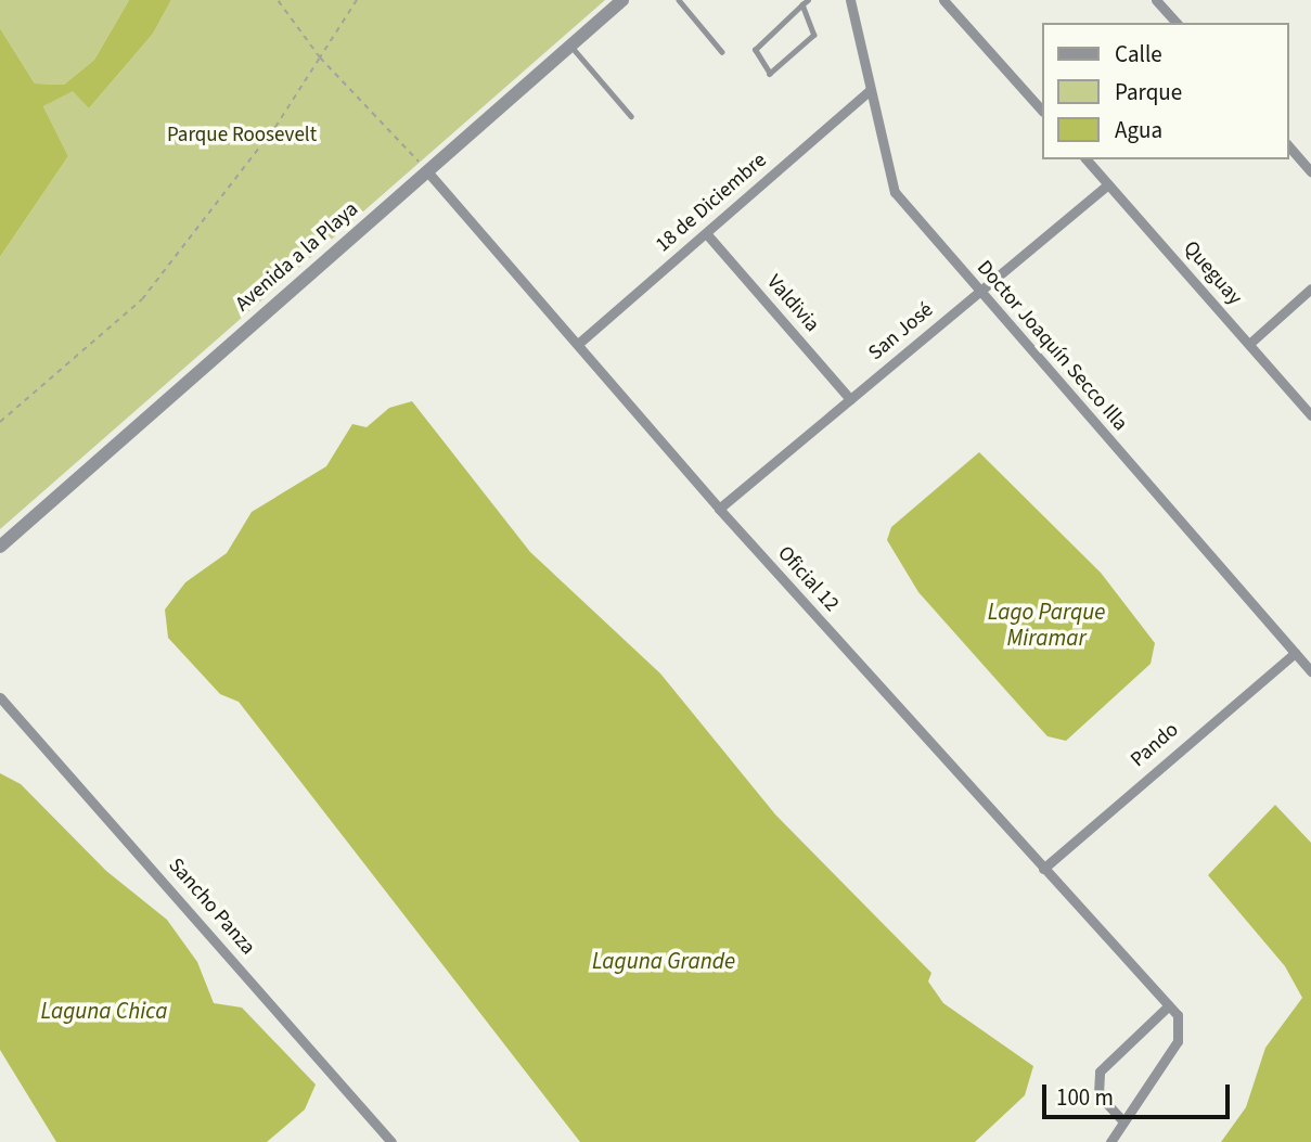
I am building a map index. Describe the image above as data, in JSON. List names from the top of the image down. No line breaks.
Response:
{"streets":{"street":["18 de Diciembre","Avenida a la Playa","Queguay","Valdivia","San José","Doctor Joaquín Secco Illa","Oficial 12","Pando","Sancho Panza"]},"crossings":[["18 de Diciembre","Valdivia"],["18 de Diciembre","Doctor Joaquín Secco Illa"],["18 de Diciembre","Oficial 12"],["Avenida a la Playa","Oficial 12"],["Queguay","San José"],["Valdivia","San José"],["San José","Doctor Joaquín Secco Illa"],["San José","Oficial 12"],["Doctor Joaquín Secco Illa","Pando"],["Oficial 12","Pando"]],"water":["Lago Parque Miramar","Laguna Grande","Laguna Chica"],"parks":["Parque Roosevelt"],"legend":["Calle","Parque","Agua"],"scale_bar":"100 m"}
